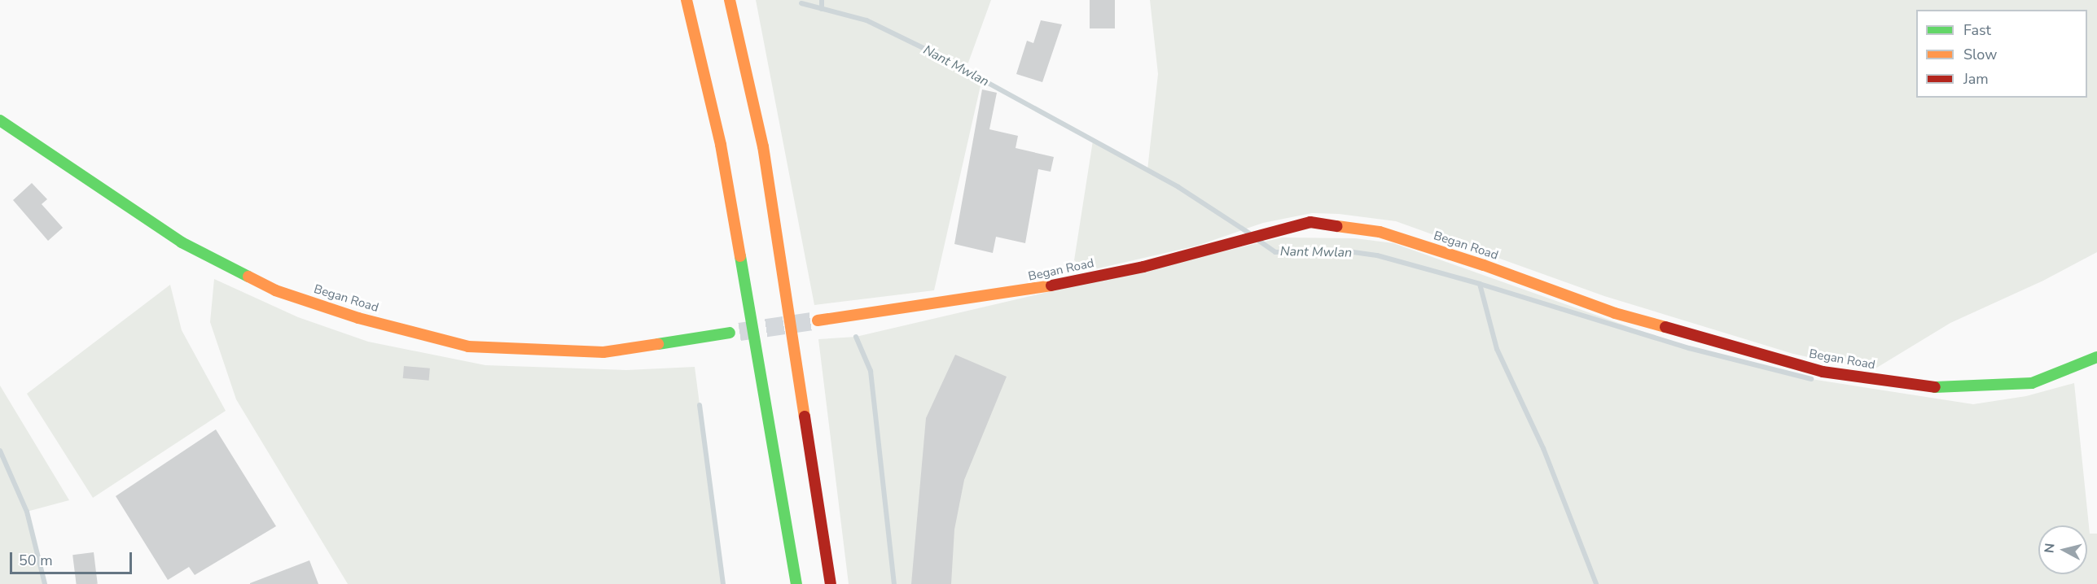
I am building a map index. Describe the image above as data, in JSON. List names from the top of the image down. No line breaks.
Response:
{"streets":{"main road":["Began Road"]},"water":["Nant Mwlan"],"legend":["Fast","Slow","Jam"],"scale_bar":"50 m","north":"left"}
